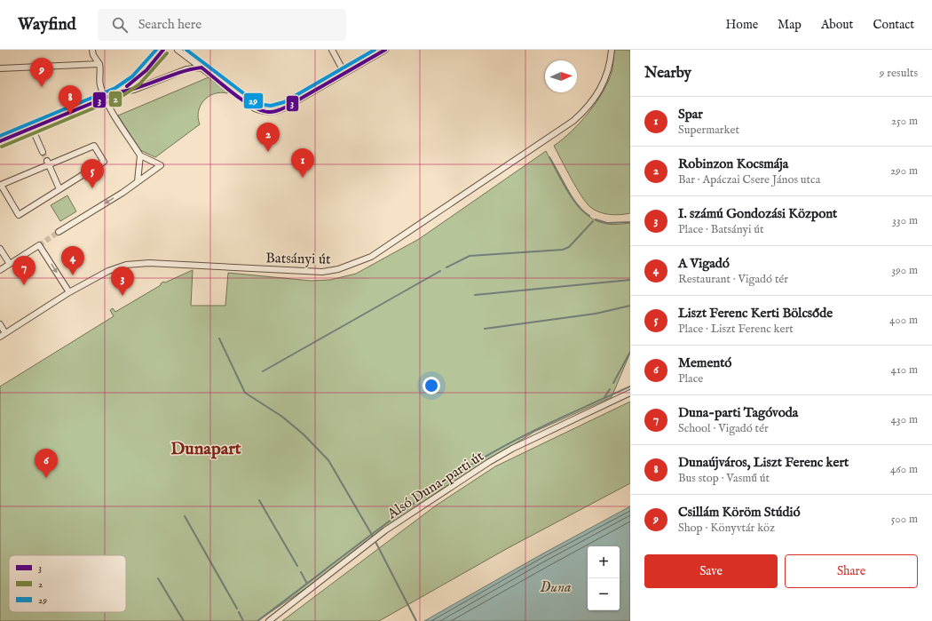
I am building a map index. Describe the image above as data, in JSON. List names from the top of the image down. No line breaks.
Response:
{"streets":{"street":["Batsányi út","Alsó Duna-parti út"]},"districts":["Dunapart"],"water":["Duna"],"lines":["transit line 3","transit line 29","transit line 2"],"legend":["3","2","29"],"north":"right","page":{"header":"Wayfind","search":"Search here","nav":["Home","Map","About","Contact"],"heading":["Nearby","9 results"],"pins":["9","8","2","1","5","4","7","3","6"],"list":[{"mark":"1","name":"Spar","note":"Supermarket","value":"250 m"},{"mark":"2","name":"Robinzon Kocsmája","note":"Bar · Apáczai Csere János utca","value":"290 m"},{"mark":"3","name":"I. számú Gondozási Központ","note":"Place · Batsányi út","value":"330 m"},{"mark":"4","name":"A Vigadó","note":"Restaurant · Vigadó tér","value":"390 m"},{"mark":"5","name":"Liszt Ferenc Kerti Bölcsőde","note":"Place · Liszt Ferenc kert","value":"400 m"},{"mark":"6","name":"Mementó","note":"Place","value":"410 m"},{"mark":"7","name":"Duna-parti Tagóvoda","note":"School · Vigadó tér","value":"430 m"},{"mark":"8","name":"Dunaújváros, Liszt Ferenc kert","note":"Bus stop · Vasmű út","value":"460 m"},{"mark":"9","name":"Csillám Köröm Stúdió","note":"Shop · Könyvtár köz","value":"500 m"}],"buttons":["Save","Share"],"map_buttons":["+","−"]}}
